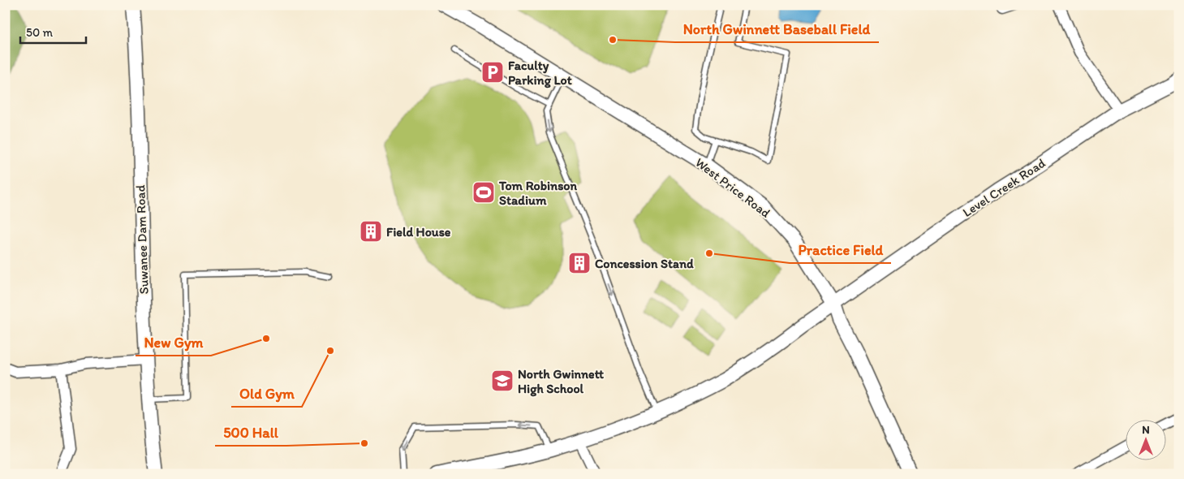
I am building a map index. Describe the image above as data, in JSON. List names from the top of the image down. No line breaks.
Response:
{"streets":{"street":["West Price Road","Level Creek Road","Suwanee Dam Road"]},"crossings":[["West Price Road","Level Creek Road"]],"places":{"other":["North Gwinnett Baseball Field","Practice Field","New Gym","Old Gym","500 Hall"],"parking":["Faculty Parking Lot"],"sports":["Tom Robinson Stadium"],"building":["Field House","Concession Stand"],"school or university":["North Gwinnett High School"]},"scale_bar":"50 m","north":"top"}
